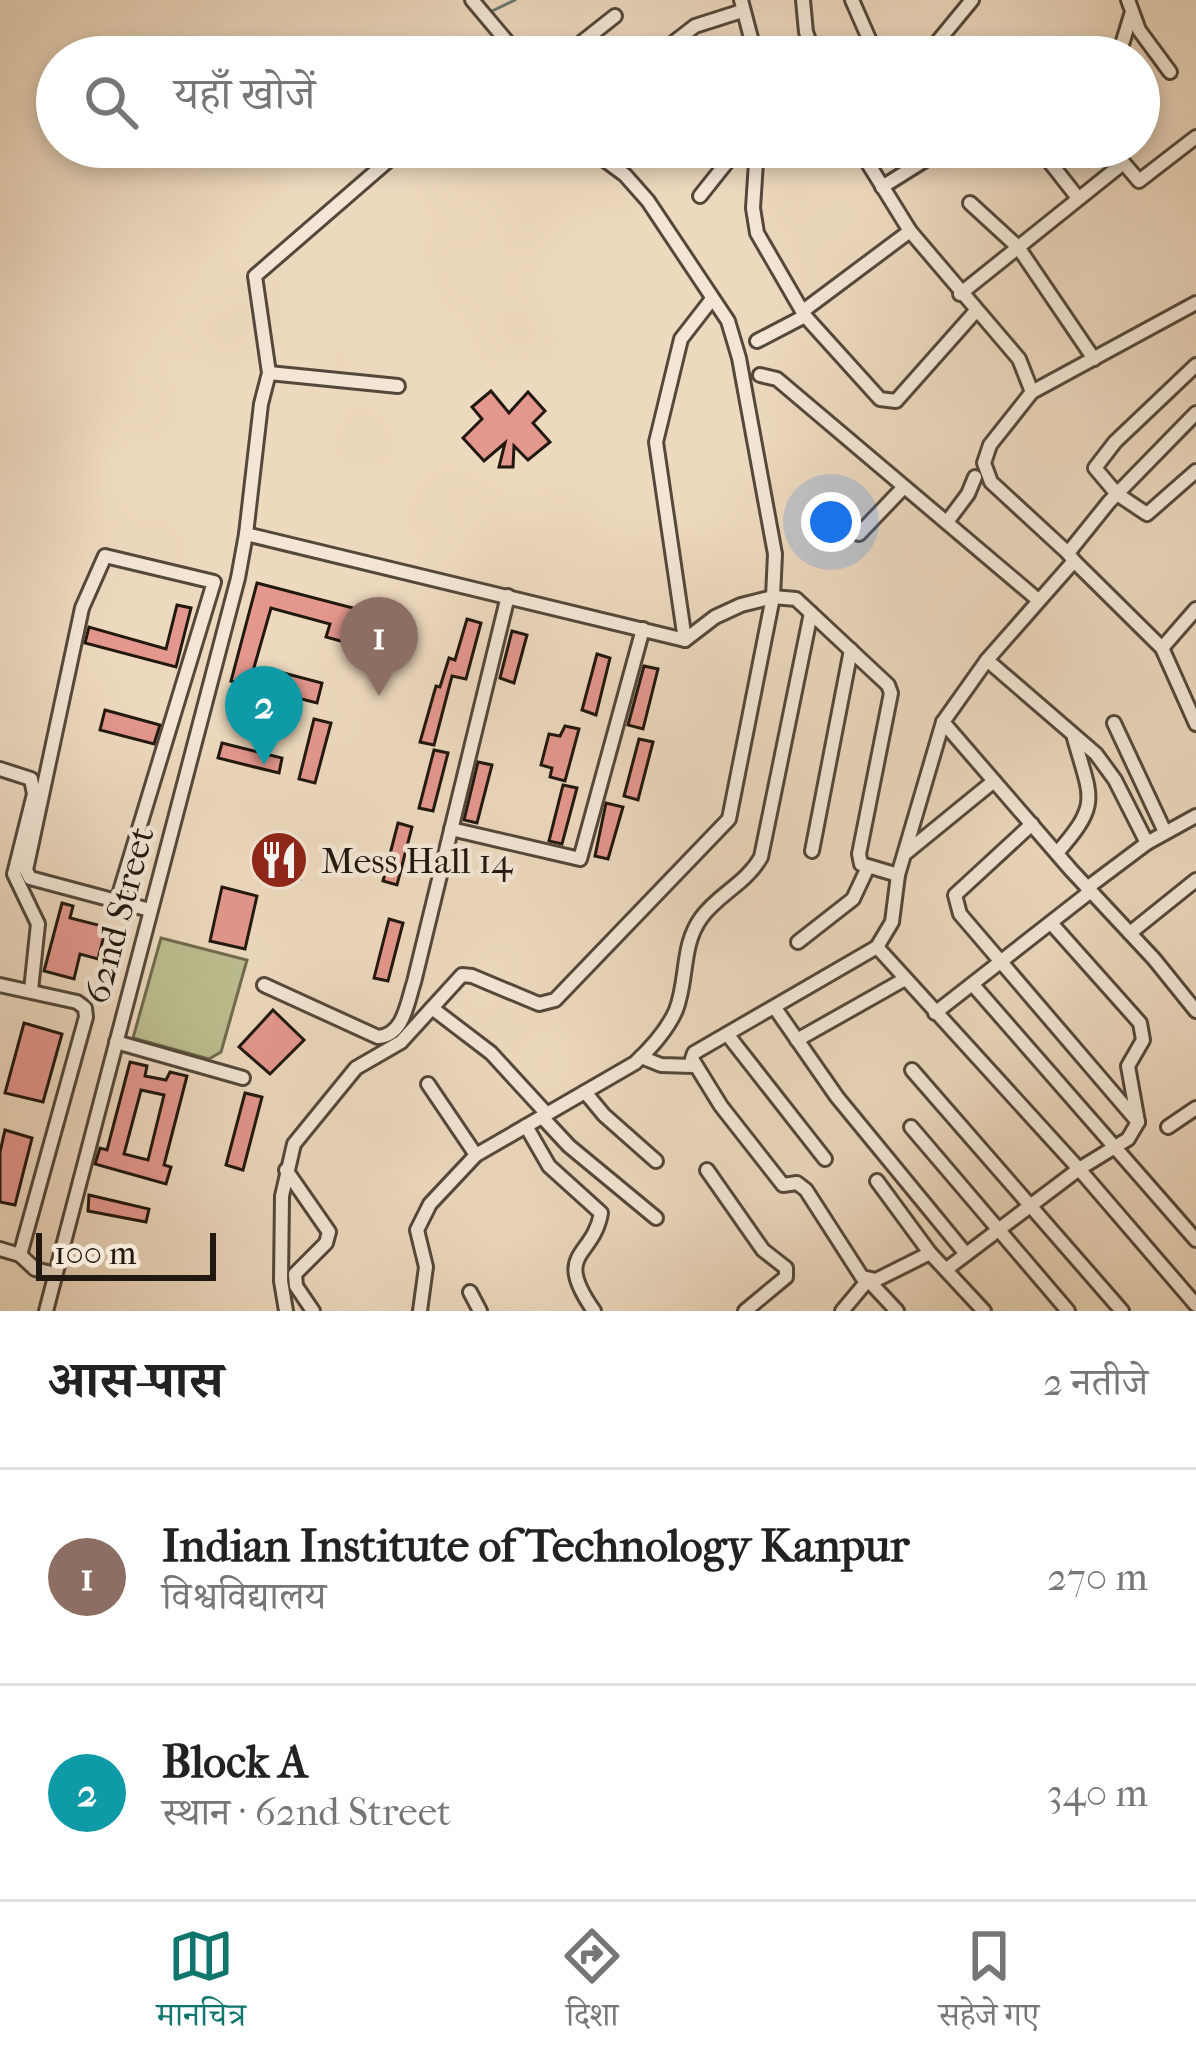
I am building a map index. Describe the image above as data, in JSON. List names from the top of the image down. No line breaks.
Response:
{"streets":{"street":["62nd Street"]},"places":{"restaurant":["Mess Hall 14"]},"scale_bar":"100 m","page":{"search":"यहाँ खोजें","pins":["1","2"],"scale":"100 m","heading":["आस-पास","2 नतीजे"],"list":[{"mark":"1","name":"Indian Institute of Technology Kanpur","note":"विश्वविद्यालय","value":"270 m"},{"mark":"2","name":"Block A","note":"स्थान · 62nd Street","value":"340 m"}],"nav":["मानचित्र","दिशा","सहेजे गए"]}}
